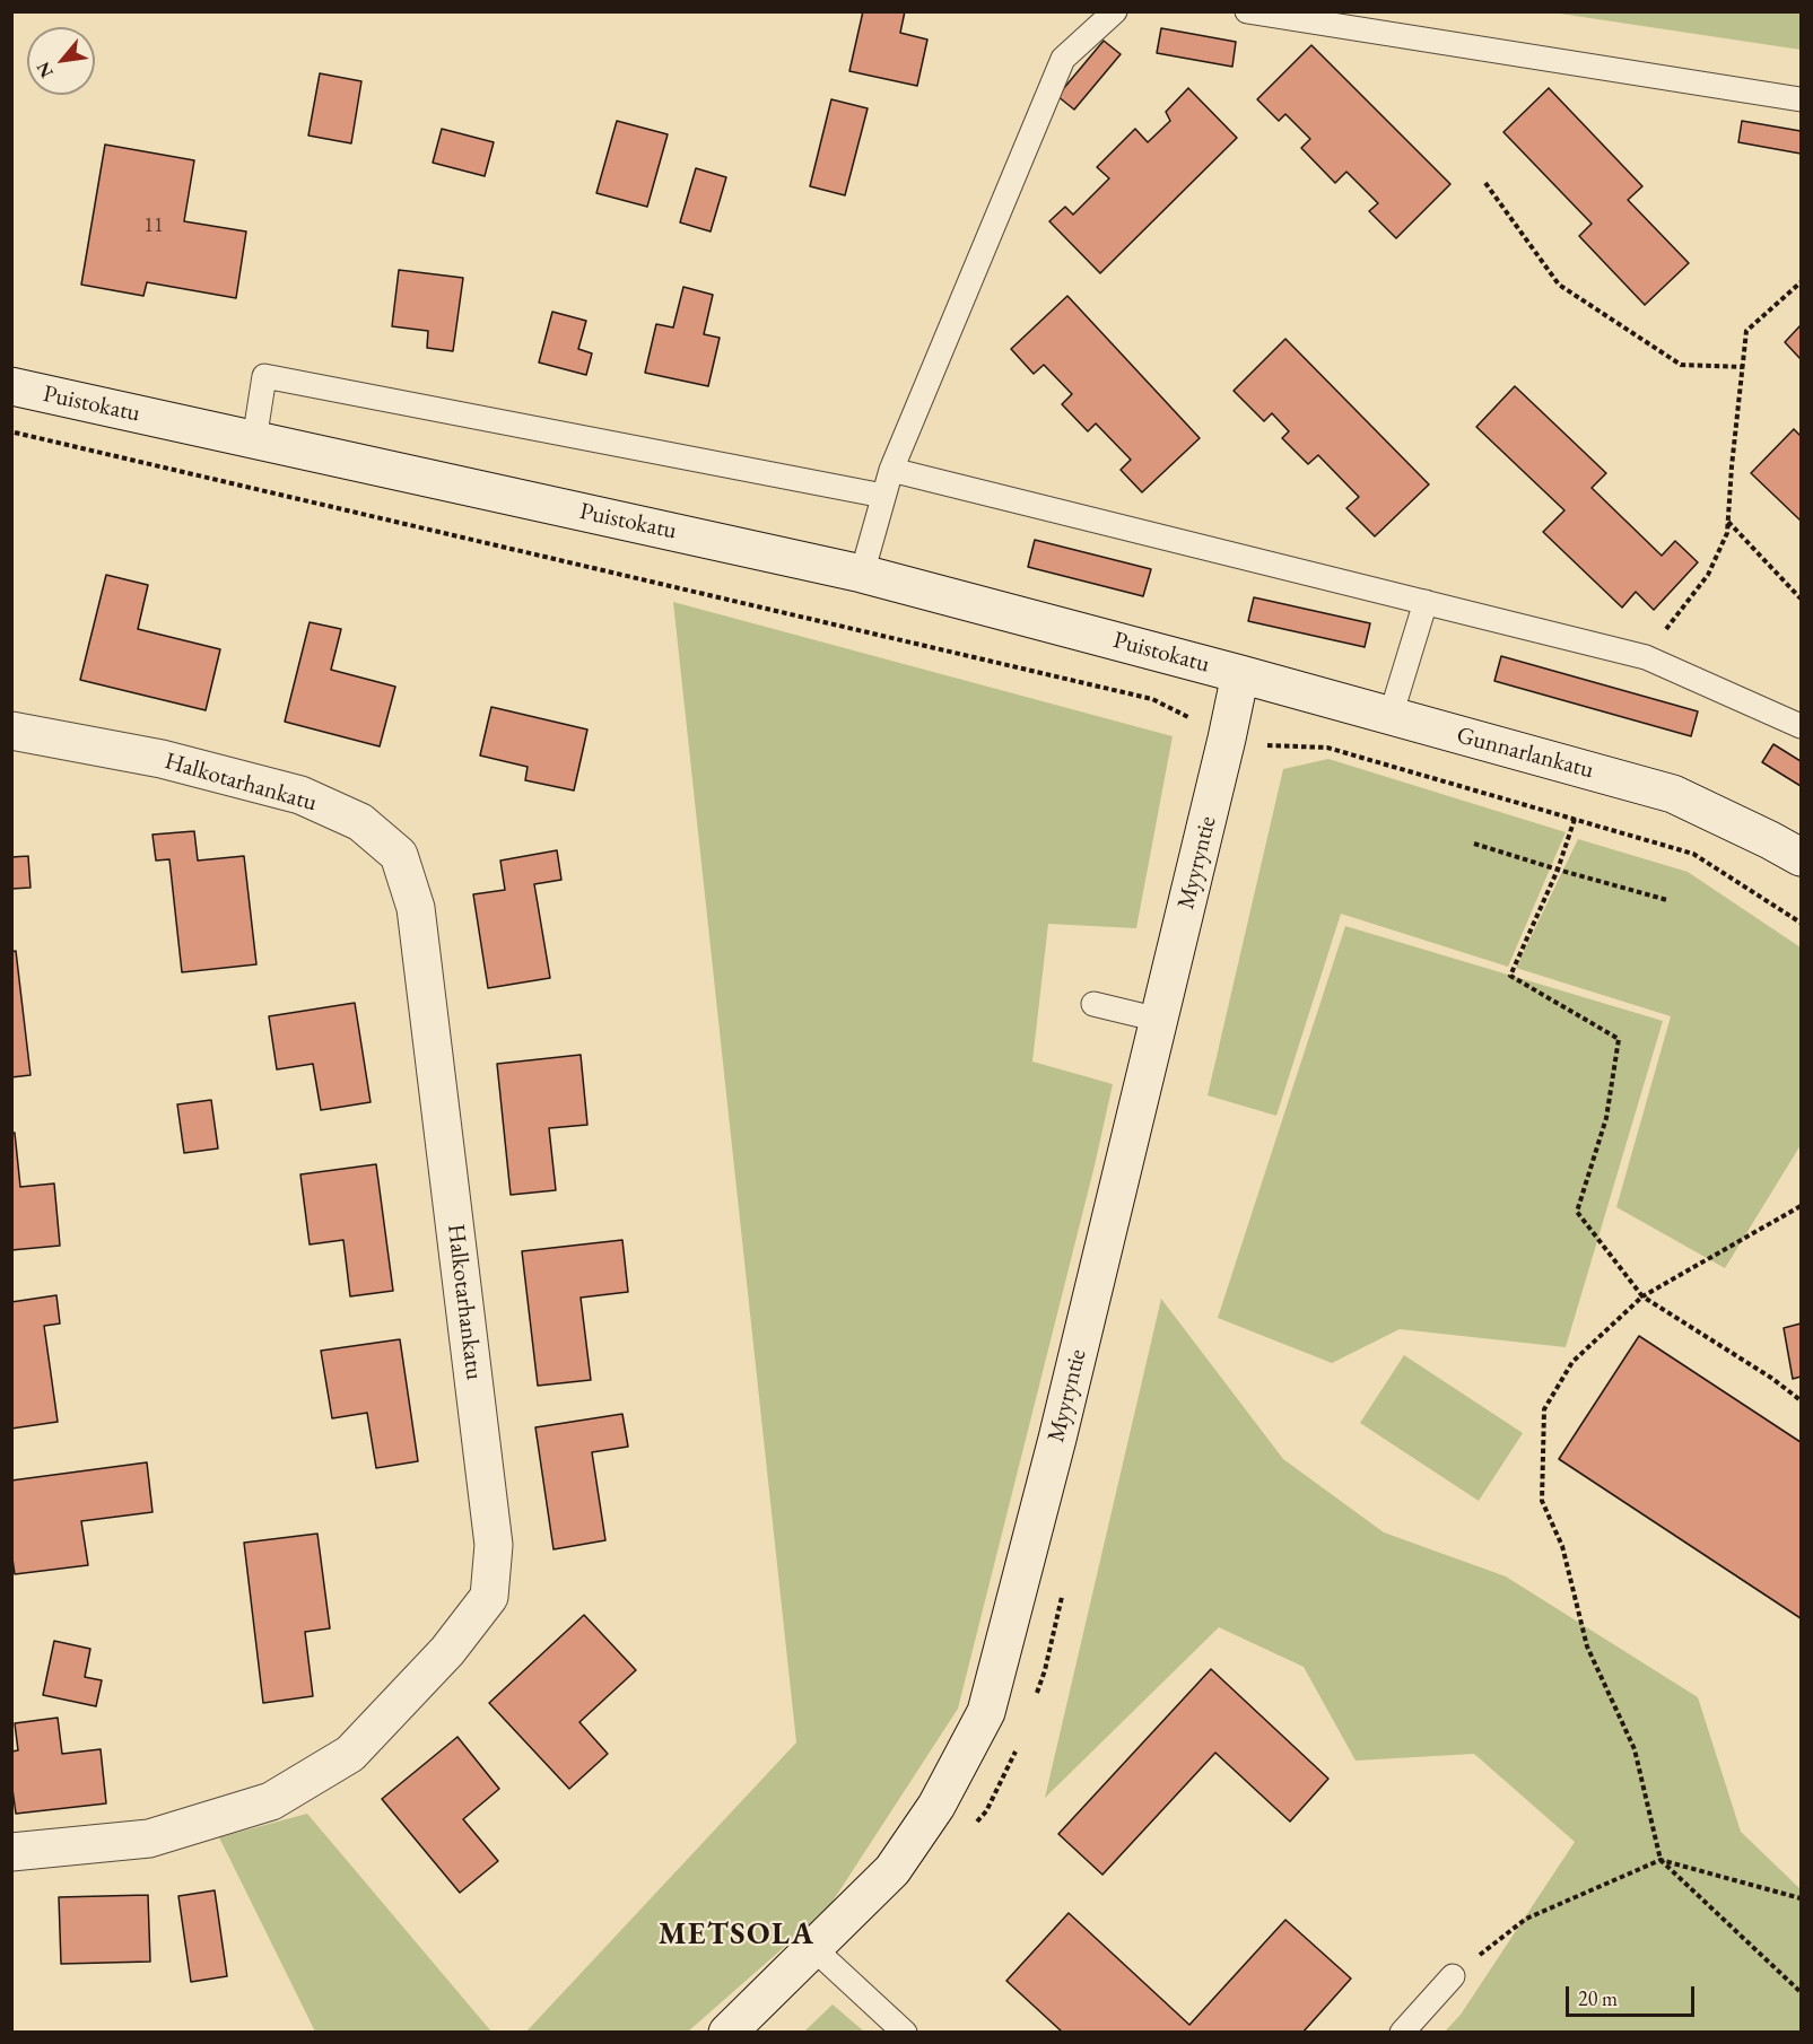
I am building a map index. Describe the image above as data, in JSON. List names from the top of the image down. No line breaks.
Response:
{"streets":{"street":["Puistokatu","Gunnarlankatu","Halkotarhankatu","Myyryntie"]},"crossings":[["Puistokatu","Gunnarlankatu"],["Puistokatu","Myyryntie"],["Gunnarlankatu","Myyryntie"]],"districts":["METSOLA"],"house_numbers":["11"],"scale_bar":"20 m","north":"bottom left"}
